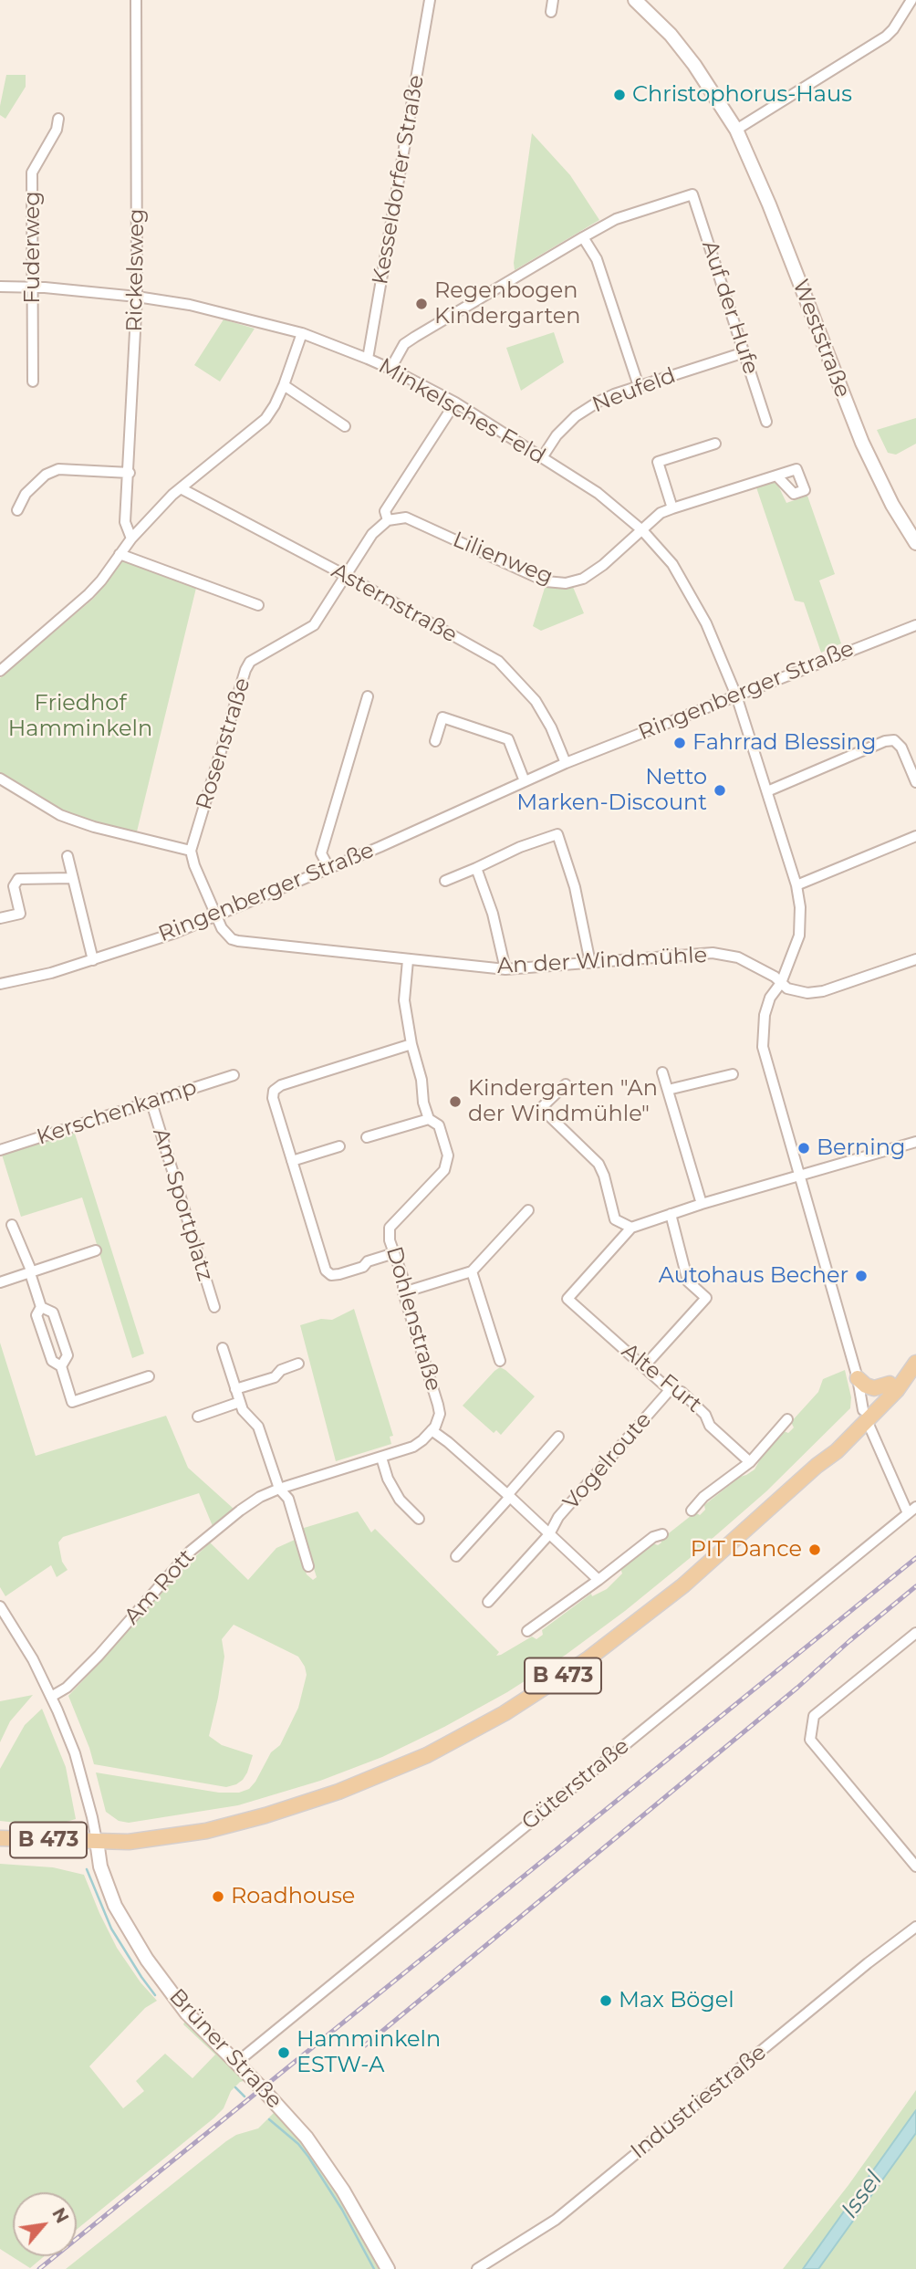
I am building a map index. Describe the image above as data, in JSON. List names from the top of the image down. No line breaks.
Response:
{"streets":{"main road":["Weststraße","B 473","Brüner Straße"],"street":["Kesseldorfer Straße","Fuderweg","Rickelsweg","Auf der Hufe","Neufeld","Minkelsches Feld","Lilienweg","Asternstraße","Ringenberger Straße","Rosenstraße","An der Windmühle","Kerschenkamp","Am Sportplatz","Dohlenstraße","Alte Furt","Vogelroute","Am Rott","Güterstraße","Industriestraße"]},"crossings":[["Kesseldorfer Straße","Minkelsches Feld"],["Fuderweg","Minkelsches Feld"],["Rickelsweg","Minkelsches Feld"],["Auf der Hufe","Neufeld"],["Neufeld","Minkelsches Feld"],["Minkelsches Feld","Lilienweg"],["Minkelsches Feld","Ringenberger Straße"],["Minkelsches Feld","An der Windmühle"],["Lilienweg","Rosenstraße"],["Asternstraße","Ringenberger Straße"],["Asternstraße","Rosenstraße"],["Ringenberger Straße","An der Windmühle"],["An der Windmühle","Dohlenstraße"],["Kerschenkamp","Am Sportplatz"],["Dohlenstraße","Am Rott"],["Alte Furt","Vogelroute"],["Am Rott","Brüner Straße"],["B 473","Brüner Straße"],["Güterstraße","Brüner Straße"]],"water":["Issel"],"parks":["Friedhof Hamminkeln"],"places":["Christophorus-Haus","Regenbogen Kindergarten","Fahrrad Blessing","Netto Marken-Discount","Kindergarten \"An der Windmühle\"","Berning","Autohaus Becher","PIT Dance","Roadhouse","Max Bögel","Hamminkeln ESTW-A"],"north":"top right"}
